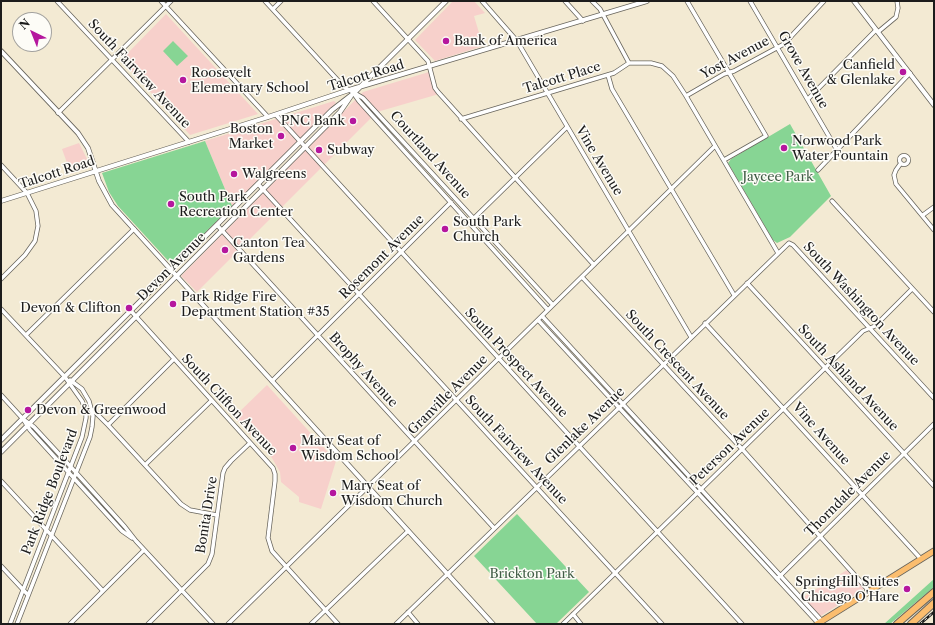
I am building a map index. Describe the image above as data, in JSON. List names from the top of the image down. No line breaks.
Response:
{"streets":{"street":["Yost Avenue","Grove Avenue","South Fairview Avenue","Talcott Road","Talcott Place","Courtland Avenue","Vine Avenue","Rosemont Avenue","Devon Avenue","South Washington Avenue","South Prospect Avenue","South Crescent Avenue","Brophy Avenue","South Ashland Avenue","Granville Avenue","South Clifton Avenue","Glenlake Avenue","Peterson Avenue","Park Ridge Boulevard","Thorndale Avenue","Bonita Drive"]},"crossings":[["Yost Avenue","Grove Avenue"],["South Fairview Avenue","Talcott Road"],["South Fairview Avenue","Rosemont Avenue"],["South Fairview Avenue","Devon Avenue"],["South Fairview Avenue","Granville Avenue"],["South Fairview Avenue","Glenlake Avenue"],["South Fairview Avenue","Peterson Avenue"],["Talcott Road","Courtland Avenue"],["Talcott Road","Vine Avenue"],["Talcott Road","Devon Avenue"],["Talcott Road","South Prospect Avenue"],["Talcott Place","Vine Avenue"],["Courtland Avenue","Rosemont Avenue"],["Courtland Avenue","Devon Avenue"],["Courtland Avenue","Granville Avenue"],["Vine Avenue","Granville Avenue"],["Vine Avenue","Glenlake Avenue"],["Vine Avenue","Peterson Avenue"],["Vine Avenue","Thorndale Avenue"],["Rosemont Avenue","South Prospect Avenue"],["Rosemont Avenue","Brophy Avenue"],["Devon Avenue","South Prospect Avenue"],["Devon Avenue","Brophy Avenue"],["Devon Avenue","South Clifton Avenue"],["Devon Avenue","Park Ridge Boulevard"],["South Washington Avenue","Glenlake Avenue"],["South Washington Avenue","Peterson Avenue"],["South Prospect Avenue","Granville Avenue"],["South Prospect Avenue","Glenlake Avenue"],["South Prospect Avenue","Peterson Avenue"],["South Crescent Avenue","Granville Avenue"],["South Crescent Avenue","Glenlake Avenue"],["South Crescent Avenue","Peterson Avenue"],["South Crescent Avenue","Thorndale Avenue"],["Brophy Avenue","Granville Avenue"],["Brophy Avenue","Glenlake Avenue"],["South Ashland Avenue","Glenlake Avenue"],["South Ashland Avenue","Peterson Avenue"],["South Ashland Avenue","Thorndale Avenue"],["Granville Avenue","South Clifton Avenue"],["South Clifton Avenue","Bonita Drive"]],"parks":["Jaycee Park","Brickton Park"],"places":["Bank of America","Canfield & Glenlake","Roosevelt Elementary School","PNC Bank","Boston Market","Norwood Park Water Fountain","Subway","Walgreens","South Park Recreation Center","South Park Church","Canton Tea Gardens","Park Ridge Fire Department Station #35","Devon & Clifton","Devon & Greenwood","Mary Seat of Wisdom School","Mary Seat of Wisdom Church","SpringHill Suites Chicago O'Hare"],"north":"top left"}
